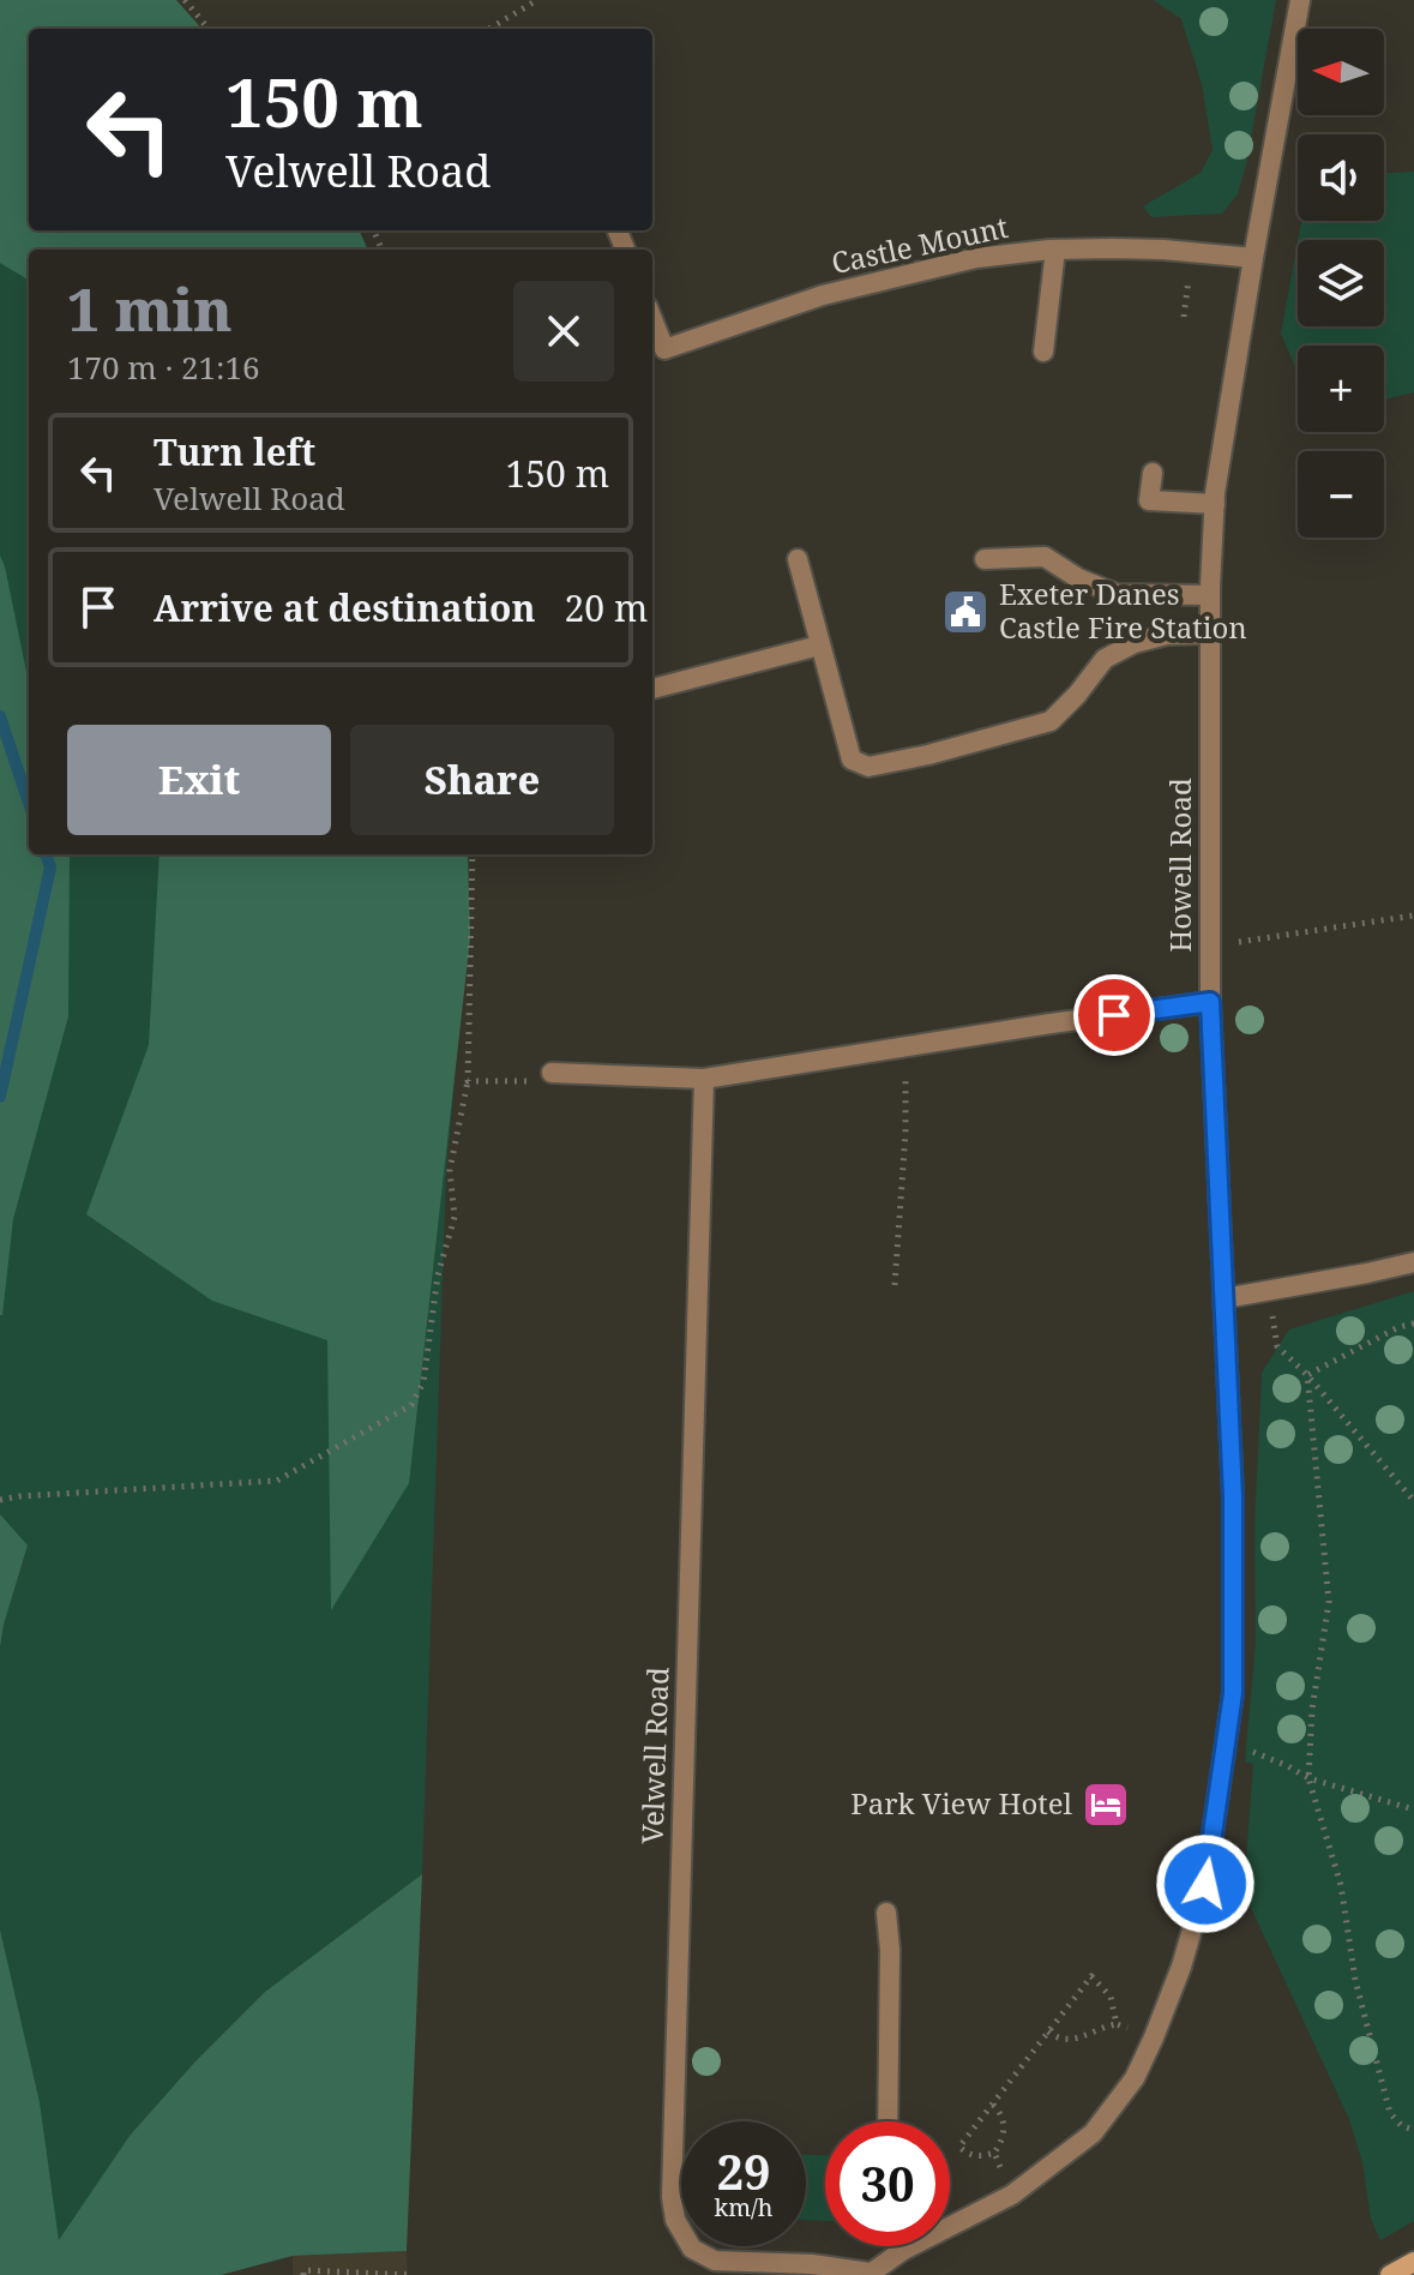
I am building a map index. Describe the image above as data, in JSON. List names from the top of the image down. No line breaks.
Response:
{"streets":{"street":["Castle Mount","Howell Road","Velwell Road"]},"crossings":[["Castle Mount","Howell Road"],["Howell Road","Velwell Road"]],"places":{"public building":["Exeter Danes Castle Fire Station"],"hotel":["Park View Hotel"]},"north":"left","page":{"map_buttons":["+","−"],"turn":["150 m","Velwell Road"],"heading":["1 min","170 m · 21:16"],"list":[{"name":"Turn left","note":"Velwell Road","value":"150 m"},{"name":"Arrive at destination","value":"20 m"}],"buttons":["Exit","Share"],"speed":"29 km/h","limit":"30"}}
